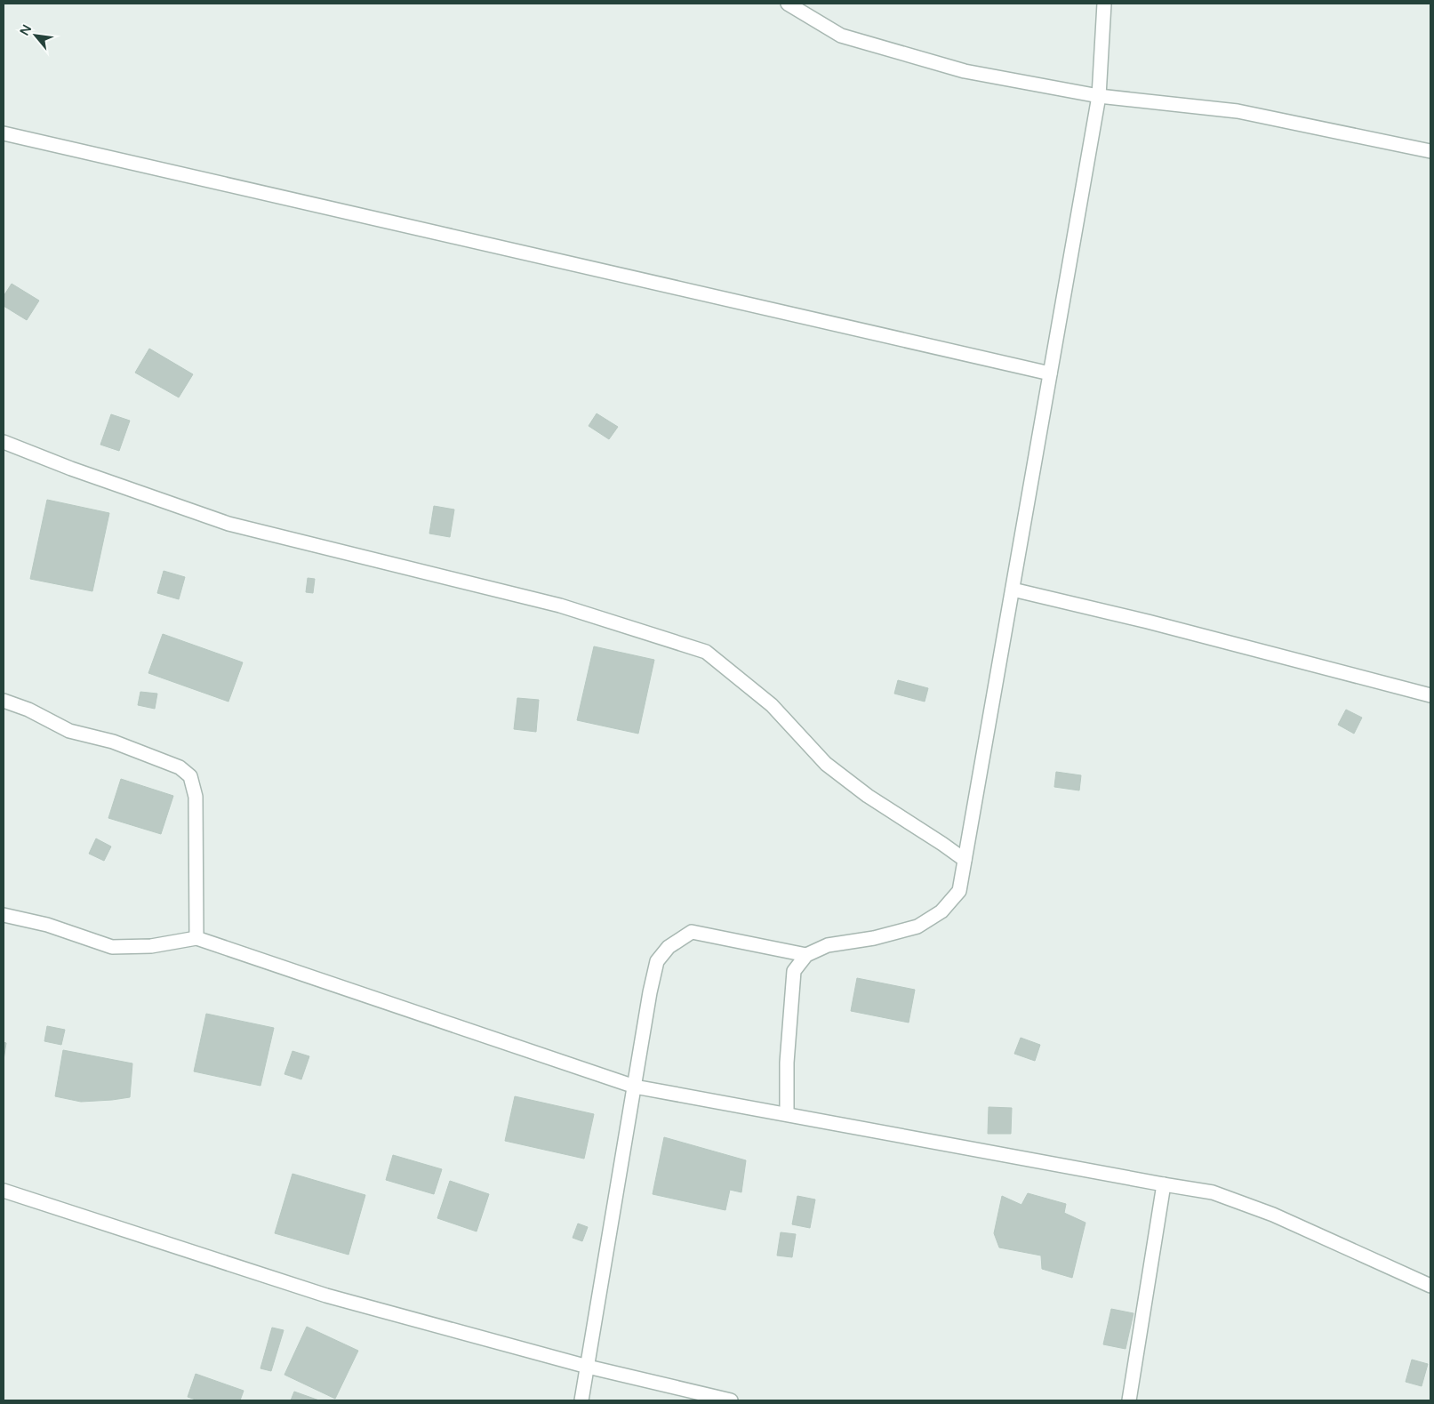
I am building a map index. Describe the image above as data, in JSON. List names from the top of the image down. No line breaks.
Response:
{"north":"top left"}
